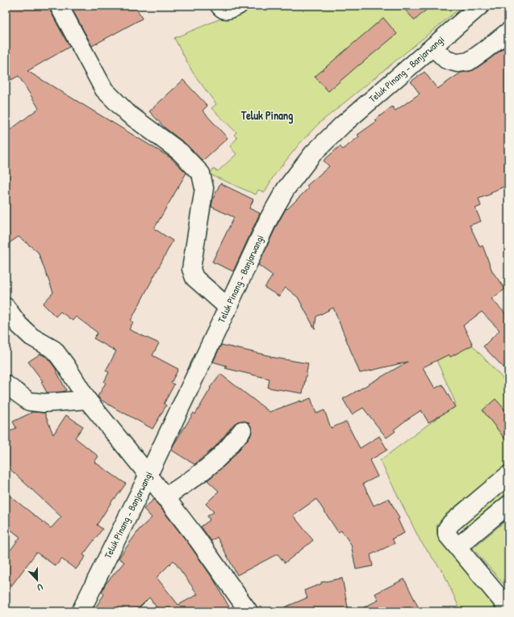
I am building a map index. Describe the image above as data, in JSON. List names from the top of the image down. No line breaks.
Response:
{"streets":{"main road":["Teluk Pinang - Banjarwangi"]},"districts":["Teluk Pinang"],"north":"bottom"}
